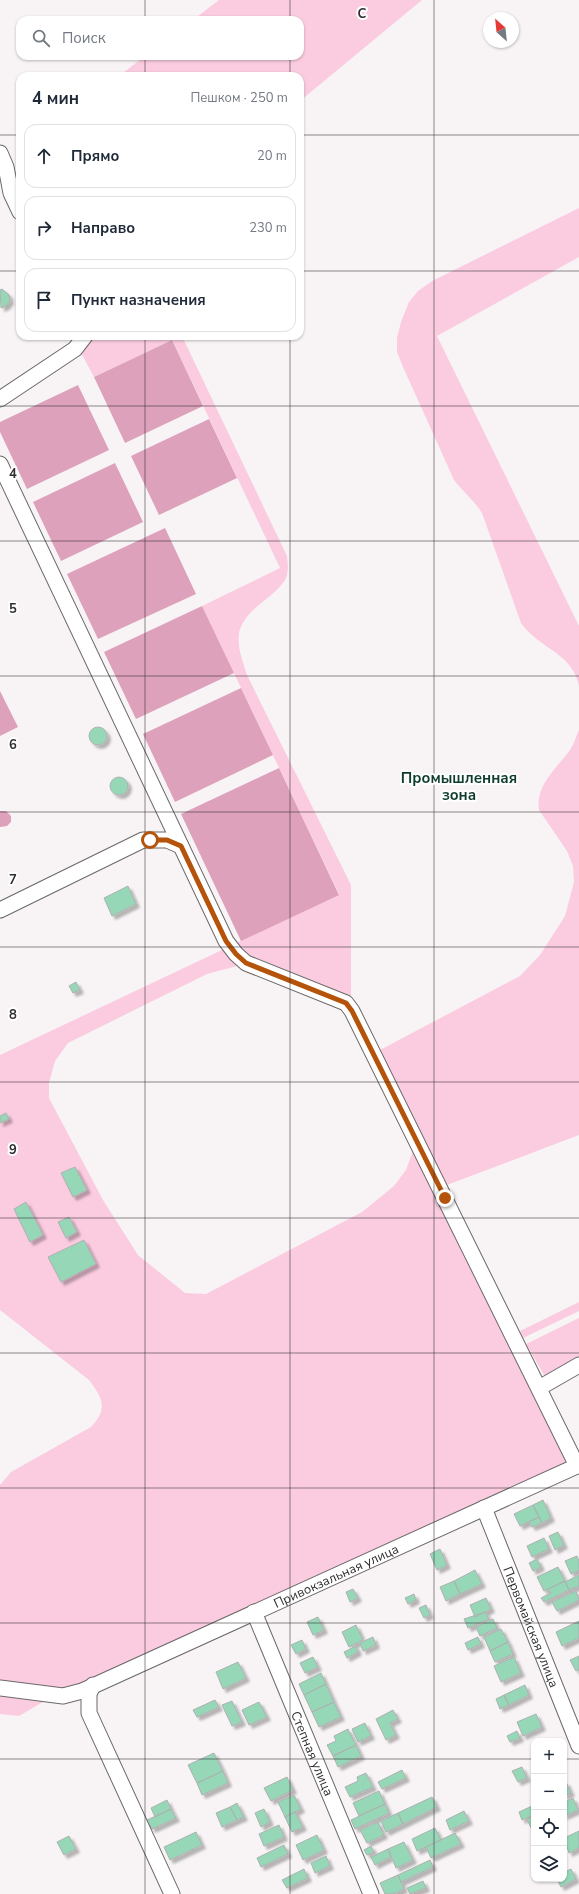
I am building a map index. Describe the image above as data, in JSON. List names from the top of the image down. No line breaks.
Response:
{"streets":{"street":["Привокзальная улица","Первомайская улица","Степная улица"]},"crossings":[["Привокзальная улица","Первомайская улица"],["Привокзальная улица","Степная улица"]],"districts":["Промышленная зона"],"north":"top left","page":{"search":"Поиск","heading":["4 мин","Пешком · 250 m"],"list":[["Прямо","20 m"],["Направо","230 m"],"Пункт назначения"],"map_buttons":["+","−"]},"grid":{"columns":["C"],"rows":["4","5","6","7","8","9"]}}
